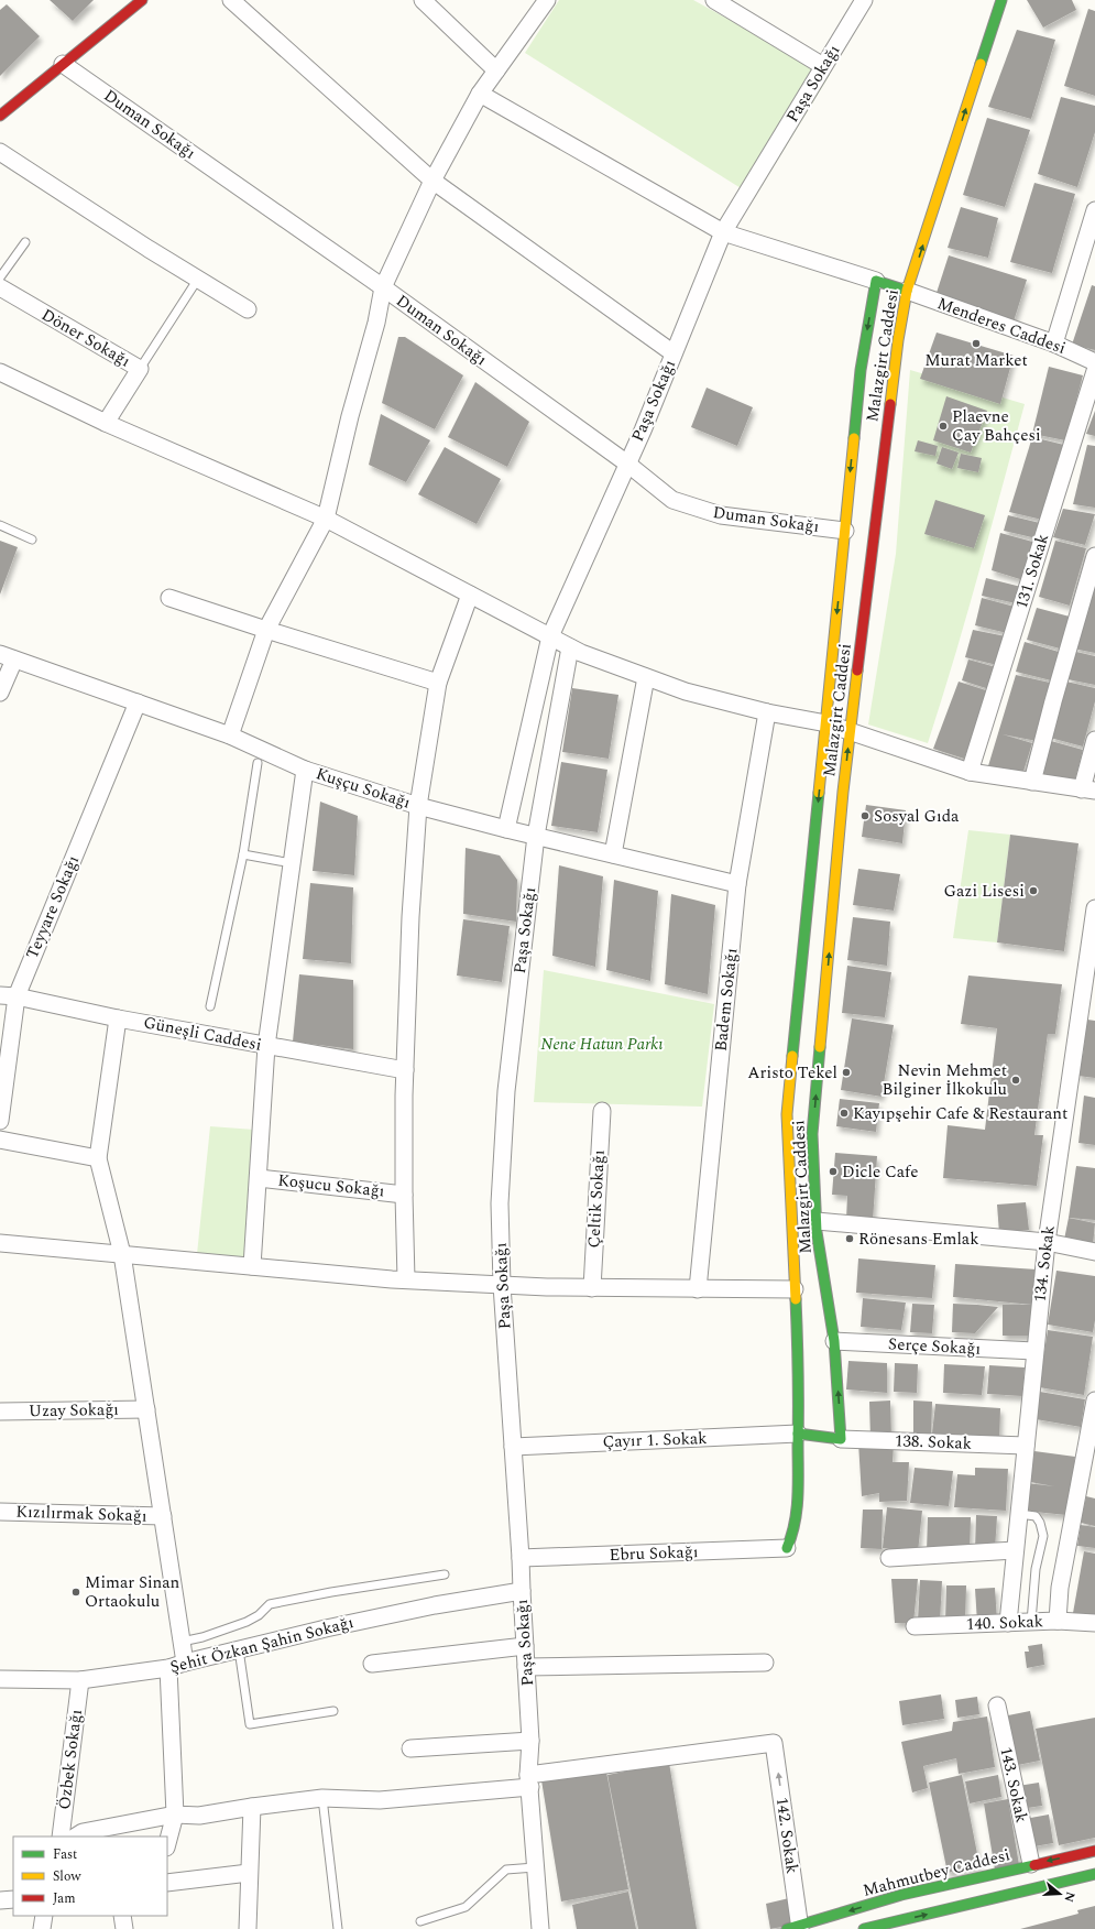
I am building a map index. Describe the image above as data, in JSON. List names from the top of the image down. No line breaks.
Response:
{"streets":{"main road":["Malazgirt Caddesi","Mahmutbey Caddesi"],"street":["Paşa Sokağı","Duman Sokağı","Menderes Caddesi","Döner Sokağı","131. Sokak","Kuşçu Sokağı","Teyyare Sokağı","Badem Sokağı","Güneşli Caddesi","Koşucu Sokağı","Çeltik Sokağı","134. Sokak","Serçe Sokağı","Uzay Sokağı","Çayır 1. Sokak","138. Sokak","Kızılırmak Sokağı","Ebru Sokağı","140. Sokak","Şehit Özkan Şahin Sokağı","Özbek Sokağı","143. Sokak","142. Sokak"]},"crossings":[["Paşa Sokağı","Duman Sokağı"],["Paşa Sokağı","Kuşçu Sokağı"],["Paşa Sokağı","Çayır 1. Sokak"],["Paşa Sokağı","Ebru Sokağı"],["Paşa Sokağı","Şehit Özkan Şahin Sokağı"],["Paşa Sokağı","142. Sokak"],["Duman Sokağı","Malazgirt Caddesi"],["Menderes Caddesi","Malazgirt Caddesi"],["Malazgirt Caddesi","Serçe Sokağı"],["Malazgirt Caddesi","Çayır 1. Sokak"],["Malazgirt Caddesi","138. Sokak"],["Malazgirt Caddesi","Ebru Sokağı"],["Kuşçu Sokağı","Teyyare Sokağı"],["Kuşçu Sokağı","Badem Sokağı"],["Teyyare Sokağı","Güneşli Caddesi"],["134. Sokak","Serçe Sokağı"],["134. Sokak","138. Sokak"],["134. Sokak","140. Sokak"],["Şehit Özkan Şahin Sokağı","Özbek Sokağı"],["143. Sokak","Mahmutbey Caddesi"],["142. Sokak","Mahmutbey Caddesi"]],"parks":["Nene Hatun Parkı"],"places":["Murat Market","Plaevne Çay Bahçesi","Sosyal Gıda","Gazi Lisesi","Aristo Tekel","Nevin Mehmet Bilginer İlkokulu","Kayıpşehir Cafe & Restaurant","Dicle Cafe","Rönesans Emlak","Mimar Sinan Ortaokulu"],"legend":["Fast","Slow","Jam"],"north":"right"}
